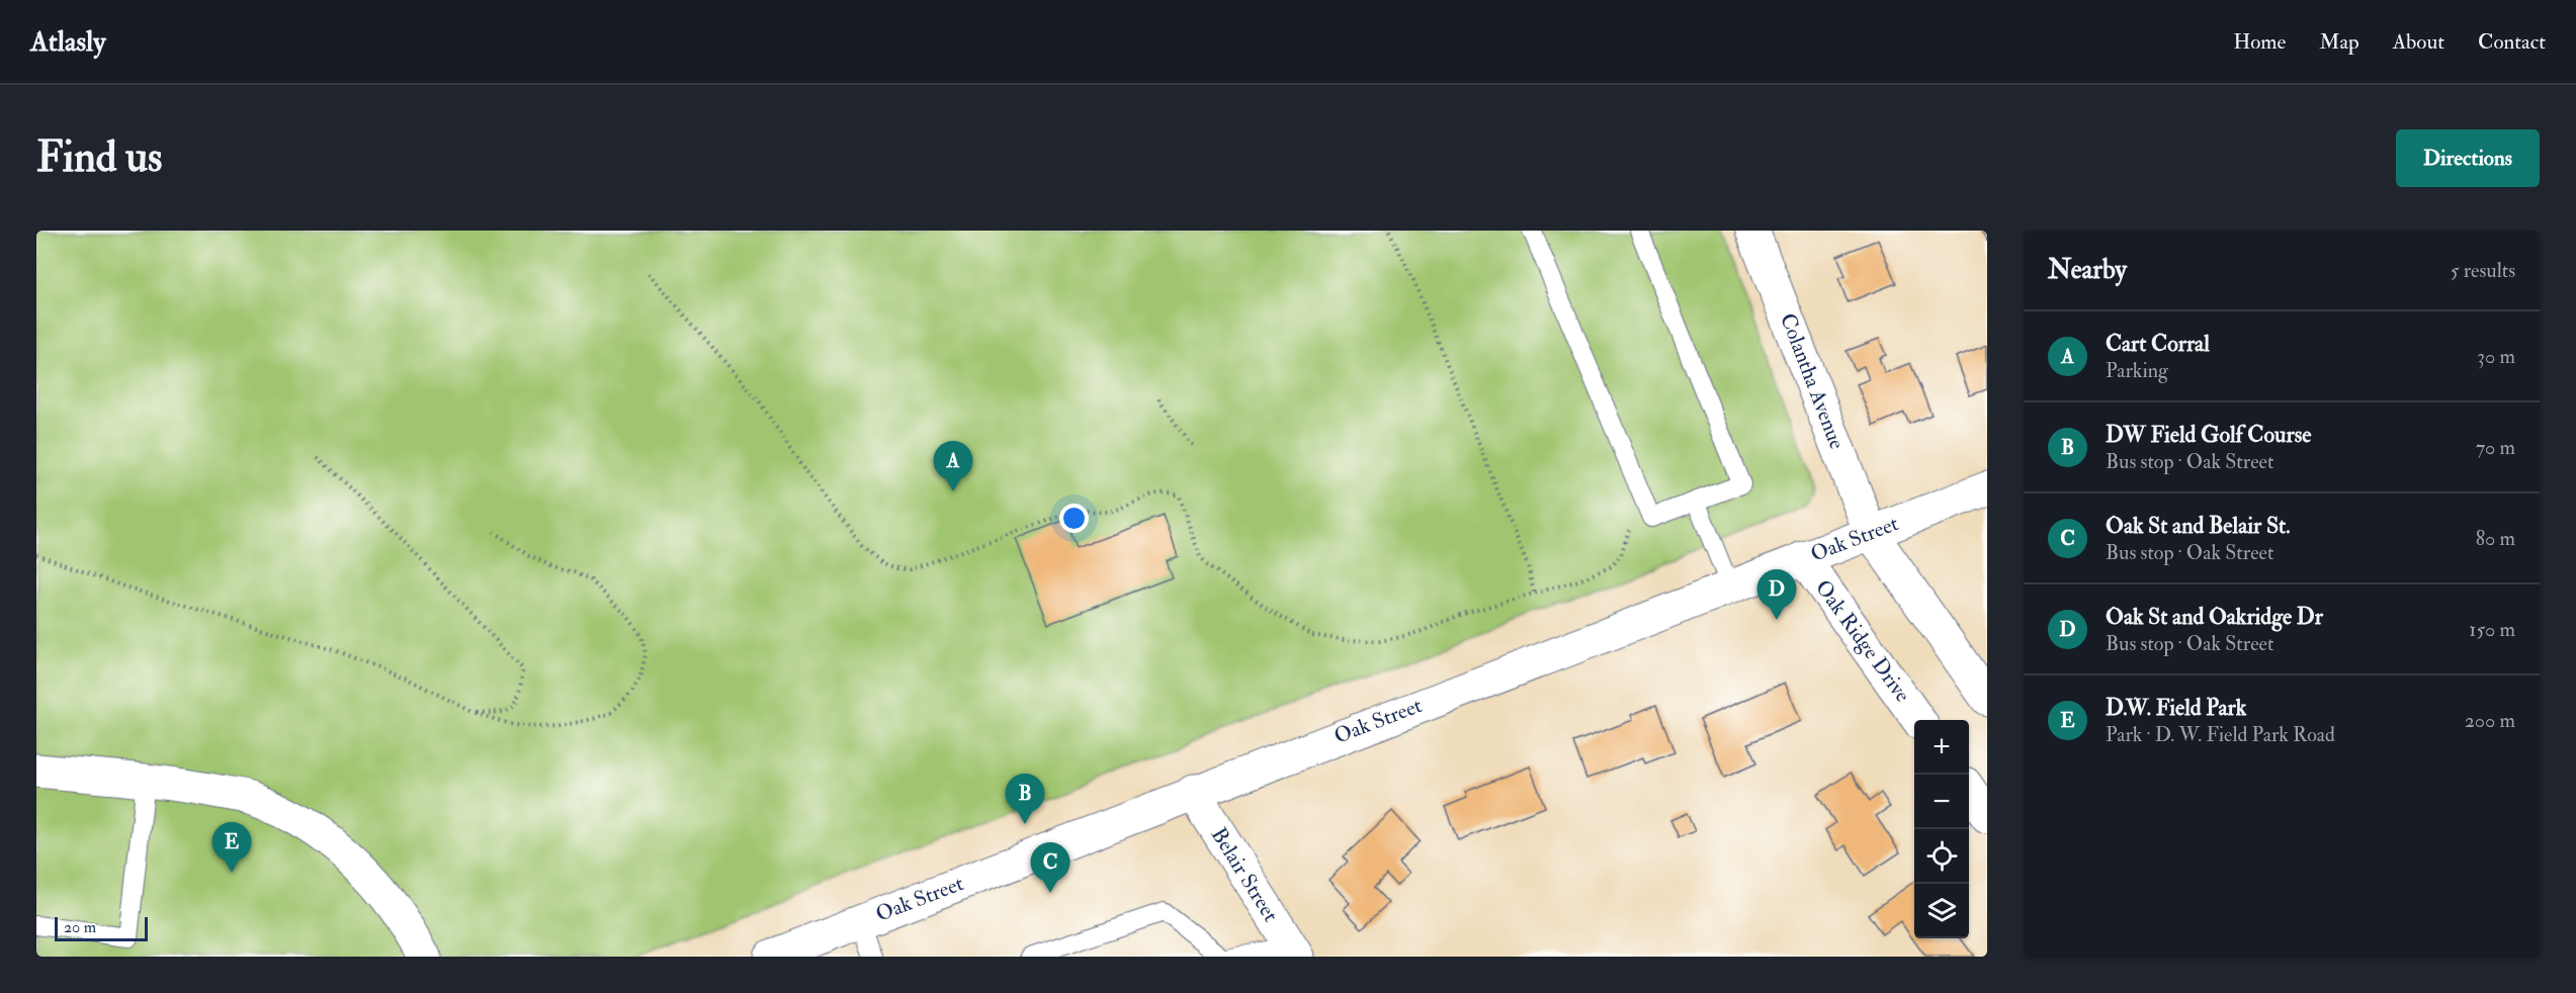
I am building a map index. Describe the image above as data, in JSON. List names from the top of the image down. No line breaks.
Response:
{"streets":{"main road":["Colantha Avenue","Oak Street","Oak Ridge Drive","Belair Street"]},"crossings":[["Colantha Avenue","Oak Street"],["Oak Street","Oak Ridge Drive"],["Oak Street","Belair Street"]],"scale_bar":"20 m","page":{"header":"Atlasly","nav":["Home","Map","About","Contact"],"buttons":"Directions","title":"Find us","heading":["Nearby","5 results"],"list":[{"mark":"A","name":"Cart Corral","note":"Parking","value":"30 m"},{"mark":"B","name":"DW Field Golf Course","note":"Bus stop · Oak Street","value":"70 m"},{"mark":"C","name":"Oak St and Belair St.","note":"Bus stop · Oak Street","value":"80 m"},{"mark":"D","name":"Oak St and Oakridge Dr","note":"Bus stop · Oak Street","value":"150 m"},{"mark":"E","name":"D.W. Field Park","note":"Park · D. W. Field Park Road","value":"200 m"}],"pins":["A","D","B","E","C"],"map_buttons":["+","−"],"scale":"20 m"}}
